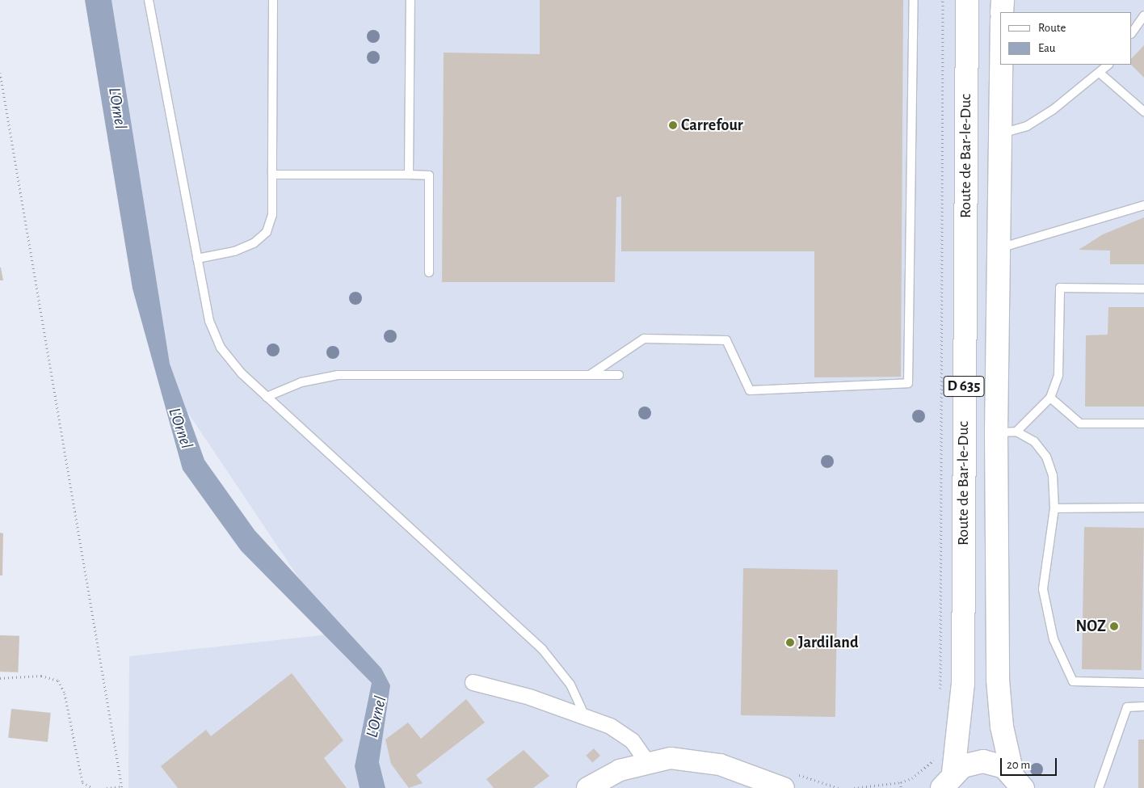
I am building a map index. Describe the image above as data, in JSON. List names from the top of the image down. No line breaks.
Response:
{"streets":{"main road":["Route de Bar-le-Duc","D 635"]},"water":["L'Ornel"],"places":["Carrefour","NOZ","Jardiland"],"legend":["Route","Eau"],"scale_bar":"20 m"}
